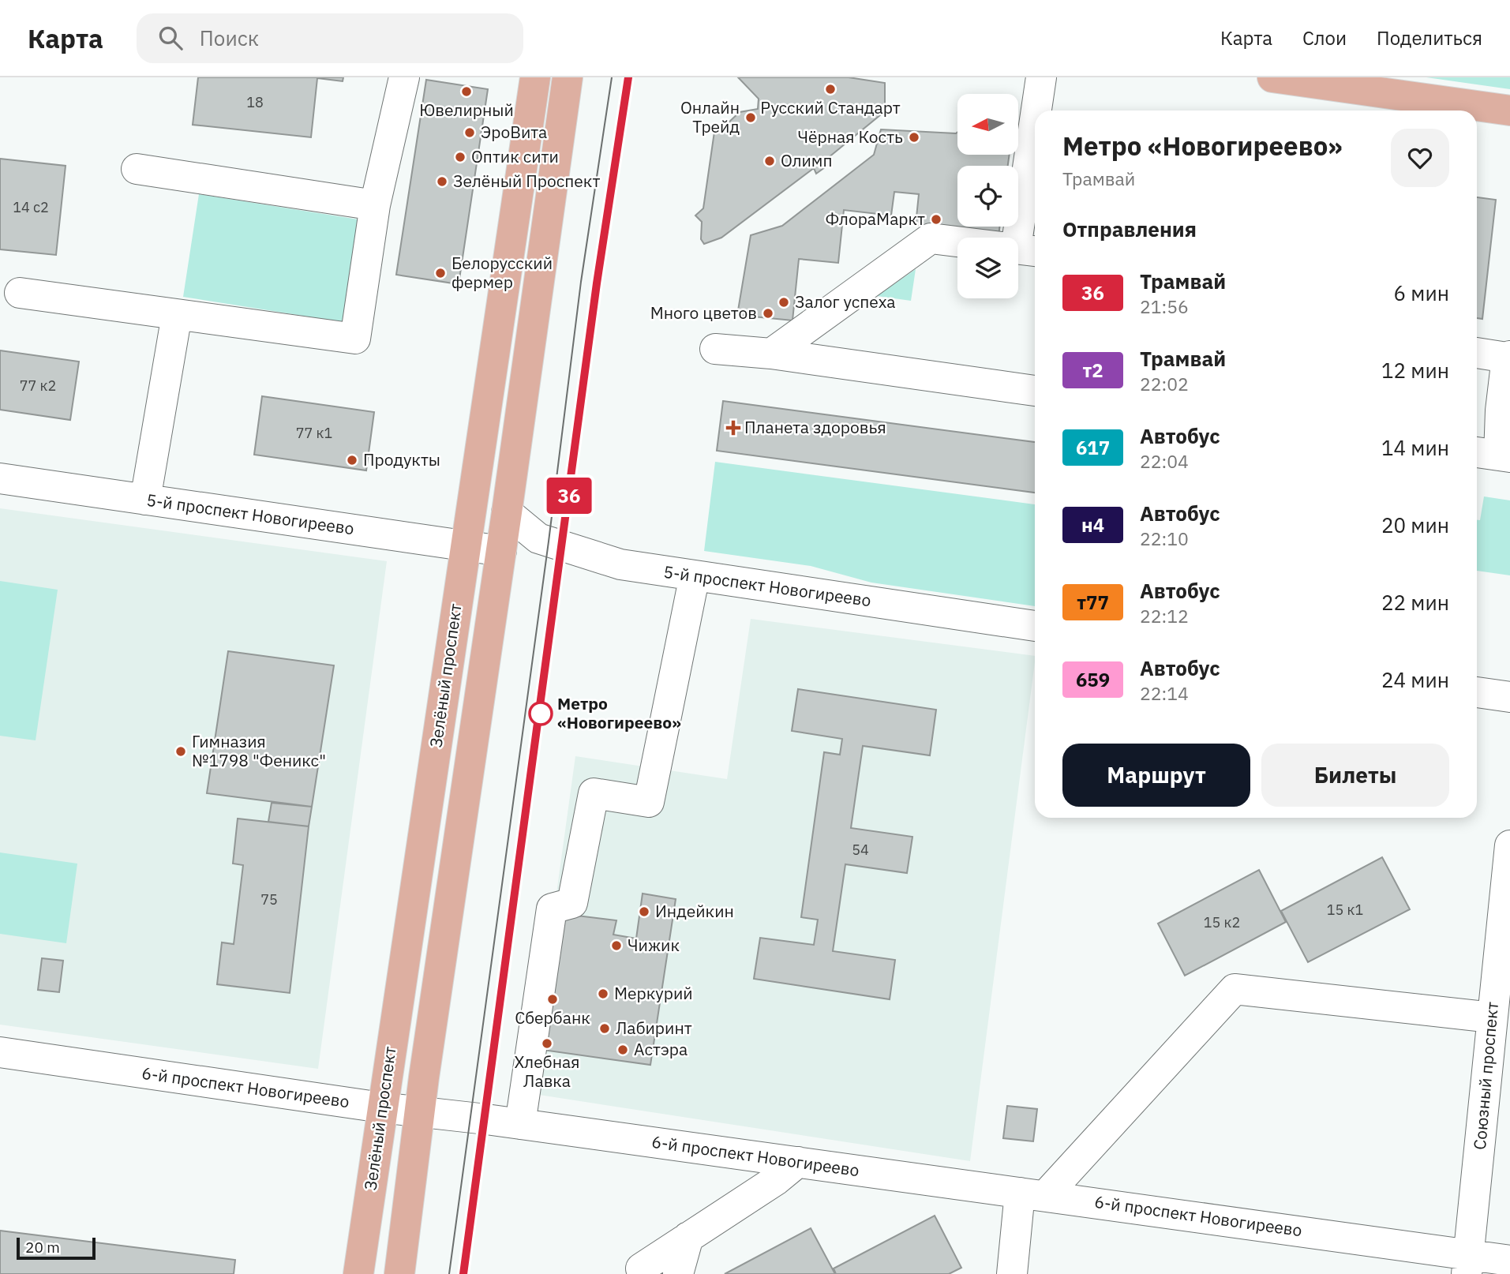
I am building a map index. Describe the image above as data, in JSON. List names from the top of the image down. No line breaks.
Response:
{"streets":{"main road":["Зелёный проспект"],"street":["5-й проспект Новогиреево","Союзный проспект","6-й проспект Новогиреево"]},"crossings":[["5-й проспект Новогиреево","Зелёный проспект"],["Зелёный проспект","6-й проспект Новогиреево"],["Союзный проспект","6-й проспект Новогиреево"]],"places":{"other":["Русский Стандарт","Ювелирный","Онлайн Трейд","ЭроВита","Чёрная Кость","Оптик сити","Олимп","Зелёный Проспект","ФлораМаркт","Белорусский фермер","Залог успеха","Много цветов","Продукты","Метро «Новогиреево»","Гимназия №1798 \"Феникс\"","Индейкин","Чижик","Меркурий","Сбербанк","Лабиринт","Хлебная Лавка","Астэра"],"health":["Планета здоровья"]},"lines":["tram line 36"],"house_numbers":["18","14 с2","77 к2","77 к1","54","75","15 к1","15 к2"],"scale_bar":"20 m","north":"left","page":{"header":"Карта","search":"Поиск","nav":["Карта","Слои","Поделиться"],"on_map":"36","heading":[["Метро «Новогиреево»","Трамвай"],"Отправления"],"list":[{"mark":"36","name":"Трамвай","note":"21:56","value":"6 мин"},{"mark":"т2","name":"Трамвай","note":"22:02","value":"12 мин"},{"mark":"617","name":"Автобус","note":"22:04","value":"14 мин"},{"mark":"н4","name":"Автобус","note":"22:10","value":"20 мин"},{"mark":"т77","name":"Автобус","note":"22:12","value":"22 мин"},{"mark":"659","name":"Автобус","note":"22:14","value":"24 мин"}],"buttons":["Маршрут","Билеты"],"scale":"20 m"}}
